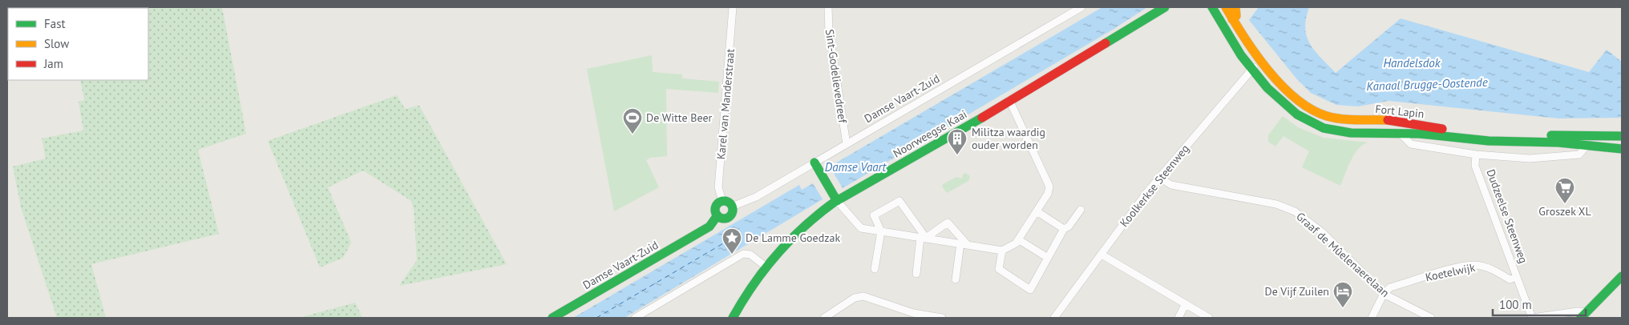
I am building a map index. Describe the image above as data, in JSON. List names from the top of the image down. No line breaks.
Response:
{"streets":{"main road":["Damse Vaart-Zuid","Fort Lapin","Noorweegse Kaai"],"street":["Sint-Godelievedreef","Karel van Manderstraat","Koolkerkse Steenweg","Dudzeelse Steenweg","Graaf de Mûelenaerelaan","Koetelwijk"]},"crossings":[["Sint-Godelievedreef","Damse Vaart-Zuid"],["Damse Vaart-Zuid","Karel van Manderstraat"],["Fort Lapin","Koolkerkse Steenweg"],["Koolkerkse Steenweg","Graaf de Mûelenaerelaan"],["Dudzeelse Steenweg","Koetelwijk"],["Graaf de Mûelenaerelaan","Koetelwijk"]],"water":["Handelsdok","Kanaal Brugge-Oostende","Damse Vaart"],"places":{"sports":["De Witte Beer"],"building":["Militza waardig ouder worden"],"supermarket":["Groszek XL"],"place":["De Lamme Goedzak"],"hotel":["De Vijf Zuilen"]},"legend":["Fast","Slow","Jam"],"scale_bar":"100 m"}
